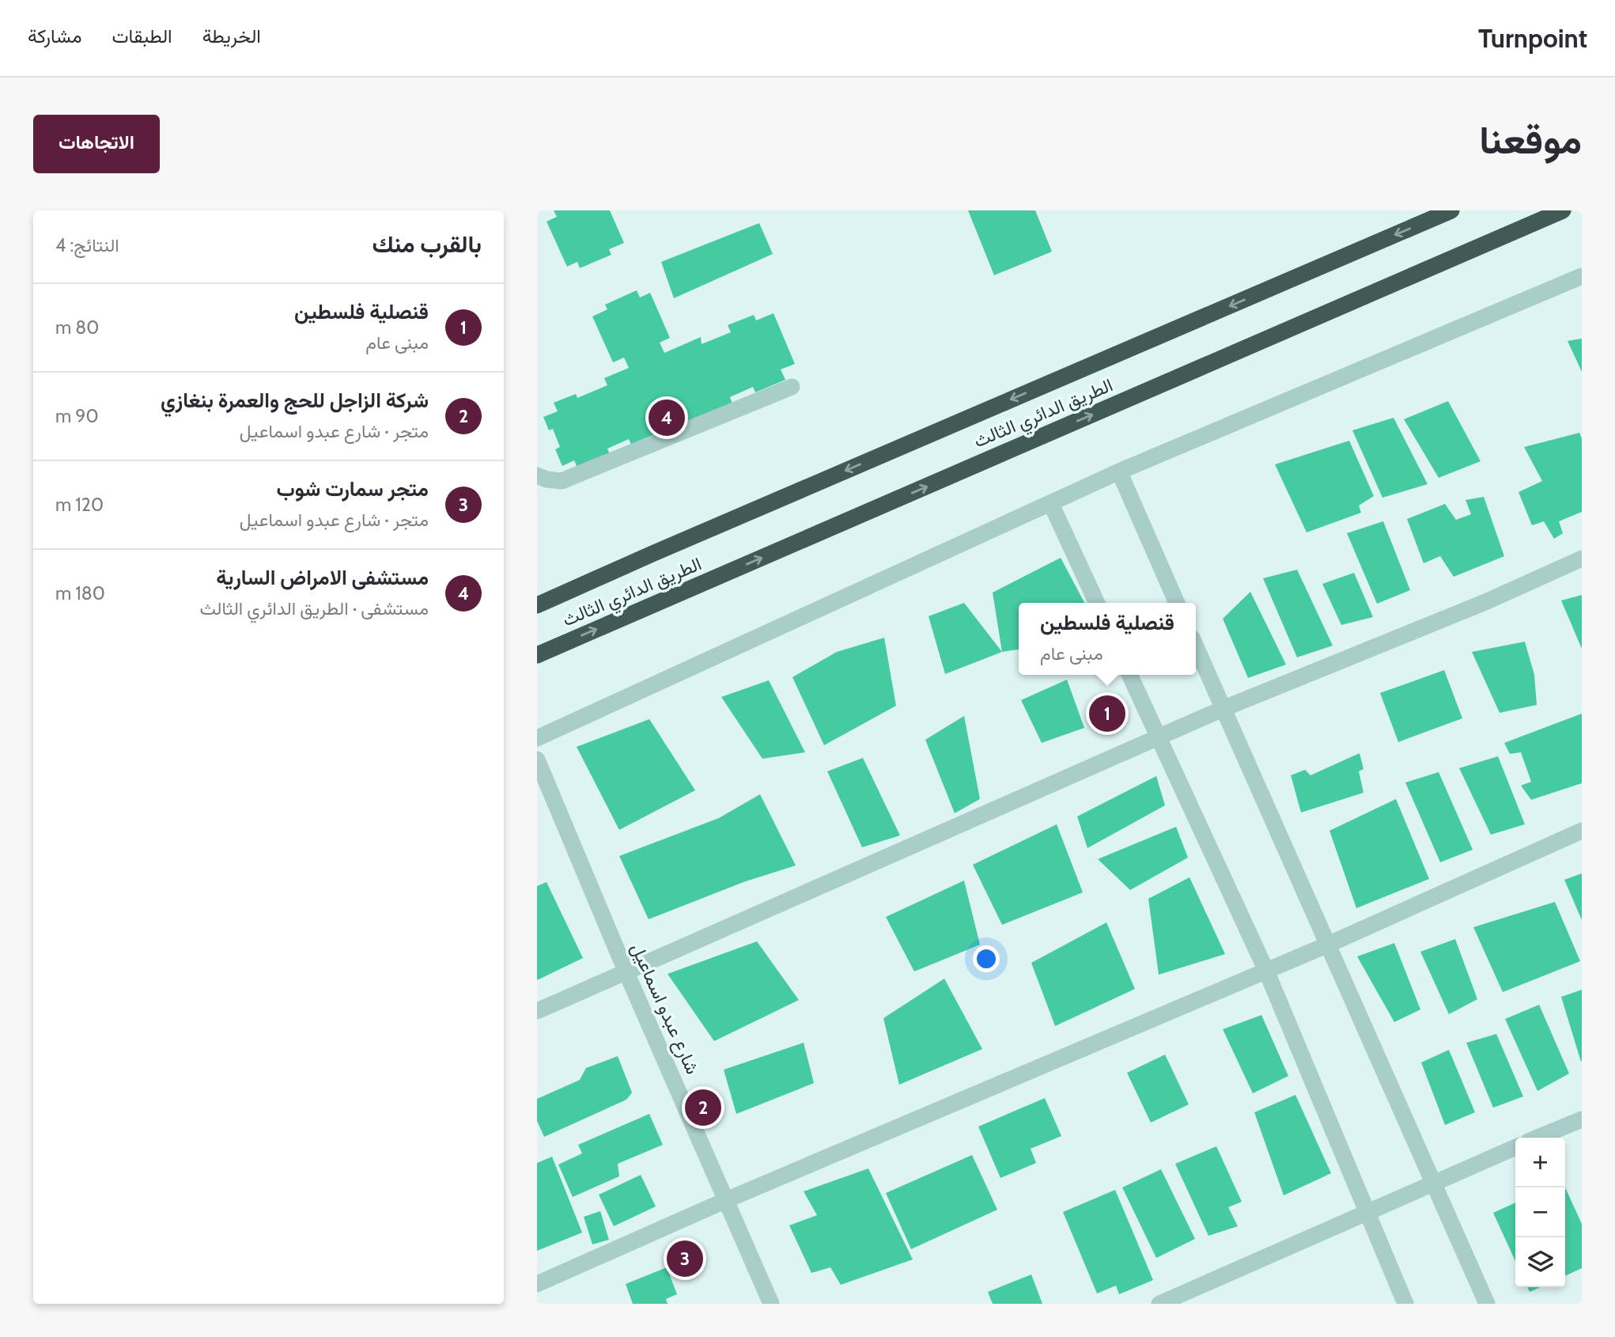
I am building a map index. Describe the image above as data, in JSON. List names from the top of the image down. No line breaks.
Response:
{"streets":{"highway":["الطريق الدائري الثالث"],"street":["شارع عبدو اسماعيل"]},"page":{"header":"Turnpoint","nav":["الخريطة","الطبقات","مشاركة"],"title":"موقعنا","buttons":"الاتجاهات","heading":["بالقرب منك","النتائج: 4"],"list":[{"mark":"1","name":"قنصلية فلسطين","note":"مبنى عام","value":"80 m"},{"mark":"2","name":"شركة الزاجل للحج والعمرة بنغازي","note":"متجر · شارع عبدو اسماعيل","value":"90 m"},{"mark":"3","name":"متجر سمارت شوب","note":"متجر · شارع عبدو اسماعيل","value":"120 m"},{"mark":"4","name":"مستشفى الامراض السارية","note":"مستشفى · الطريق الدائري الثالث","value":"180 m"}],"pins":["4","1","2","3"],"popup":["قنصلية فلسطين","مبنى عام"],"map_buttons":["+","−"]}}
